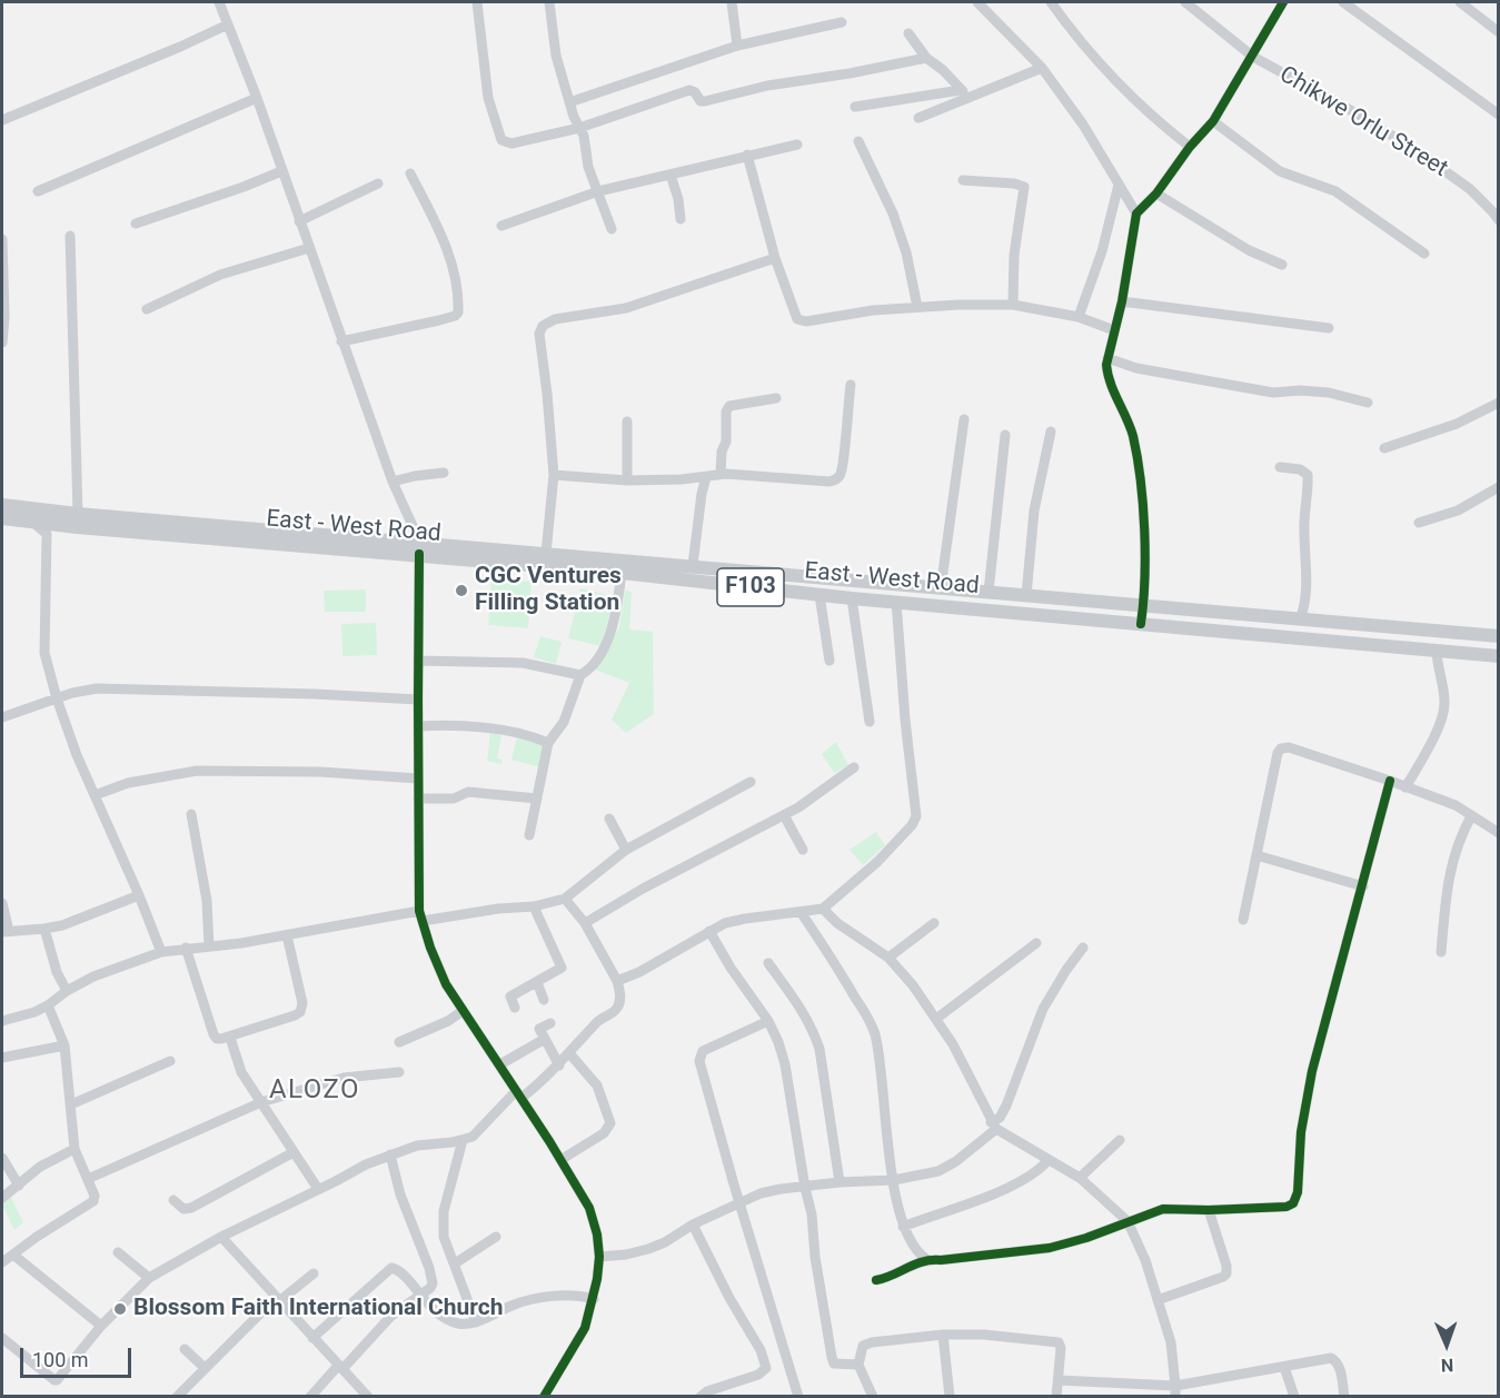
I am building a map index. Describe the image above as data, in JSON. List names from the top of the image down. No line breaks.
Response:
{"streets":{"main road":["East - West Road","F103"],"street":["Chikwe Orlu Street"]},"districts":["ALOZO"],"places":["CGC Ventures Filling Station","Blossom Faith International Church"],"scale_bar":"100 m","north":"bottom"}
